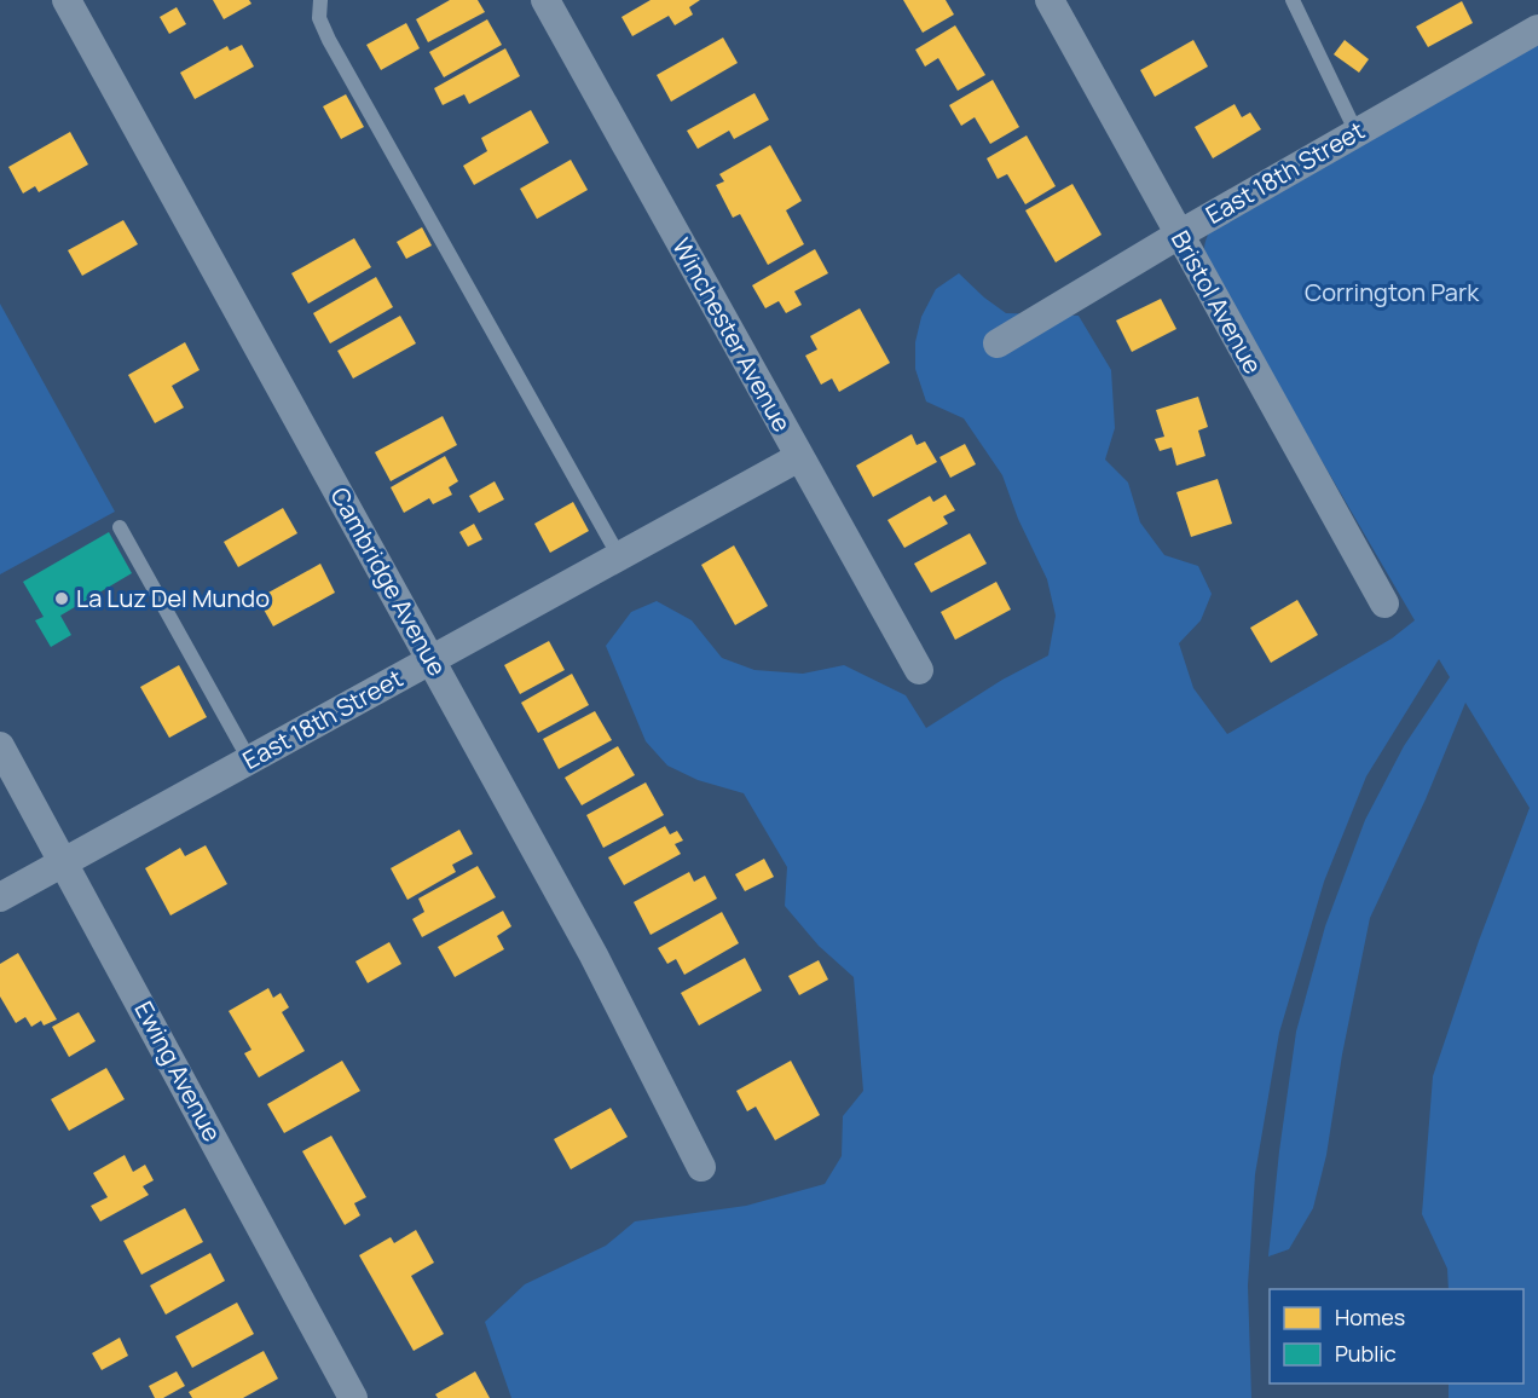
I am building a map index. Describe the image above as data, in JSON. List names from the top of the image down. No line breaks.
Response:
{"streets":{"street":["East 18th Street","Bristol Avenue","Winchester Avenue","Cambridge Avenue","Ewing Avenue"]},"crossings":[["East 18th Street","Bristol Avenue"],["East 18th Street","Winchester Avenue"],["East 18th Street","Cambridge Avenue"],["East 18th Street","Ewing Avenue"]],"parks":["Corrington Park"],"places":["La Luz Del Mundo"],"legend":["Homes","Public"]}
